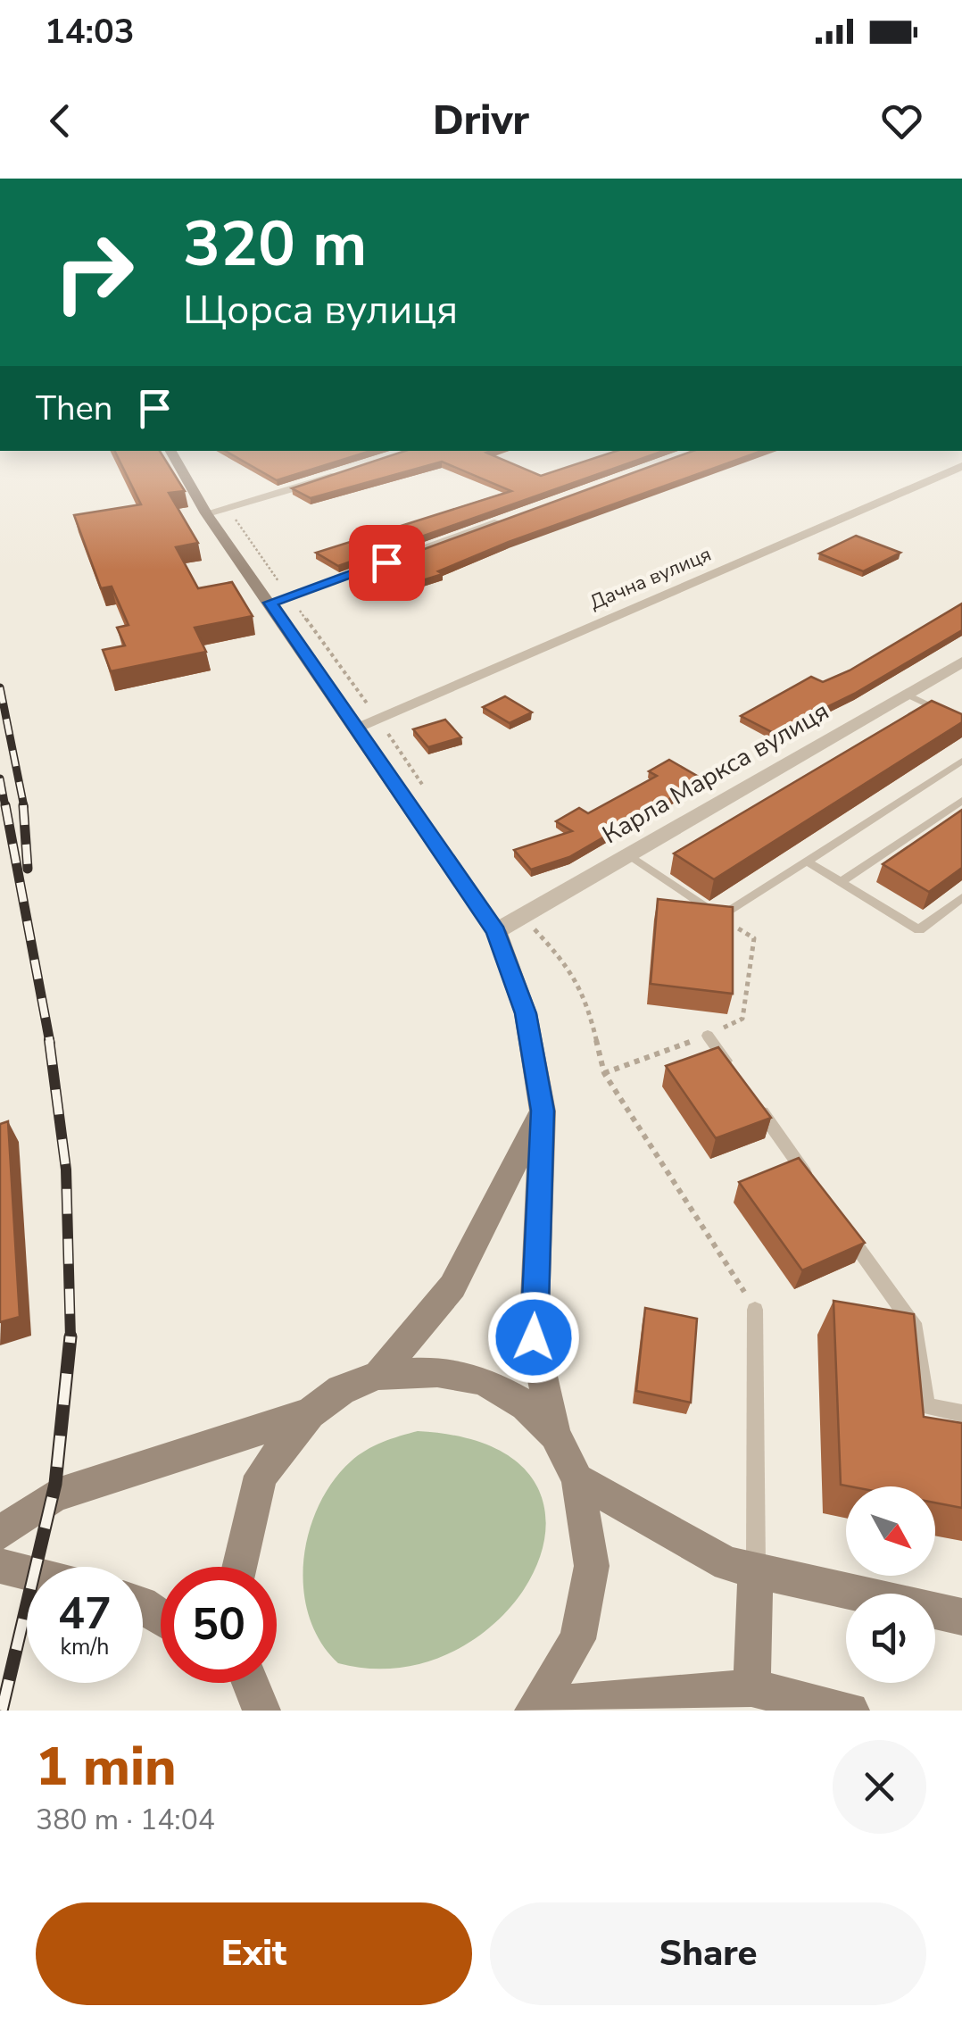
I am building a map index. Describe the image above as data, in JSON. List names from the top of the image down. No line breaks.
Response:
{"streets":{"street":["Дачна вулиця","Карла Маркса вулиця"]},"north":"bottom right","page":{"status":"14:03","header":"Drivr","turn":["320 m","Щорса вулиця"],"then":"Then","speed":"47 km/h","limit":"50","heading":["1 min","380 m · 14:04"],"buttons":["Exit","Share"]}}
